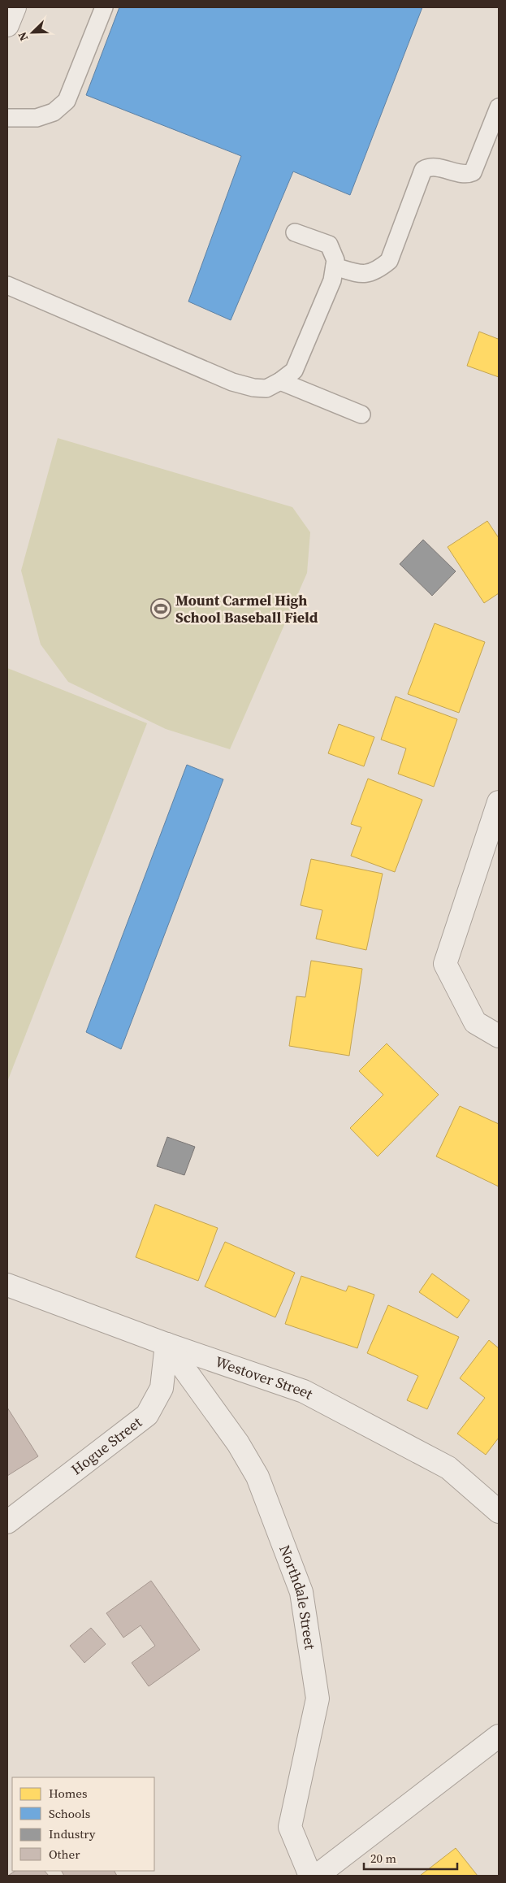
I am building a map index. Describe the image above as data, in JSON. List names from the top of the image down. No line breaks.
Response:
{"streets":{"street":["Westover Street","Hogue Street","Northdale Street"]},"crossings":[["Westover Street","Hogue Street"],["Westover Street","Northdale Street"],["Hogue Street","Northdale Street"]],"places":{"sports":["Mount Carmel High School Baseball Field"]},"legend":["Homes","Schools","Industry","Other"],"scale_bar":"20 m","north":"bottom left"}
